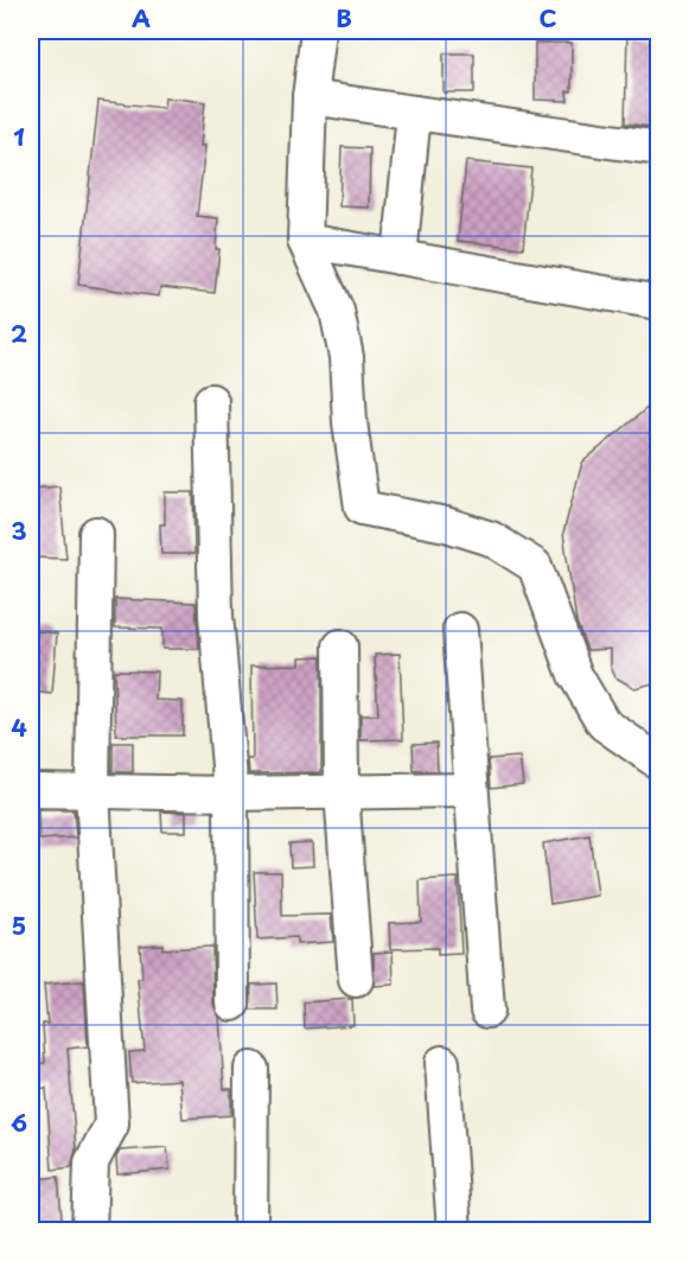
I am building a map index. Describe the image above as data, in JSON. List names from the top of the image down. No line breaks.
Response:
{"grid":{"columns":["A","B","C"],"rows":["1","2","3","4","5","6"]}}
